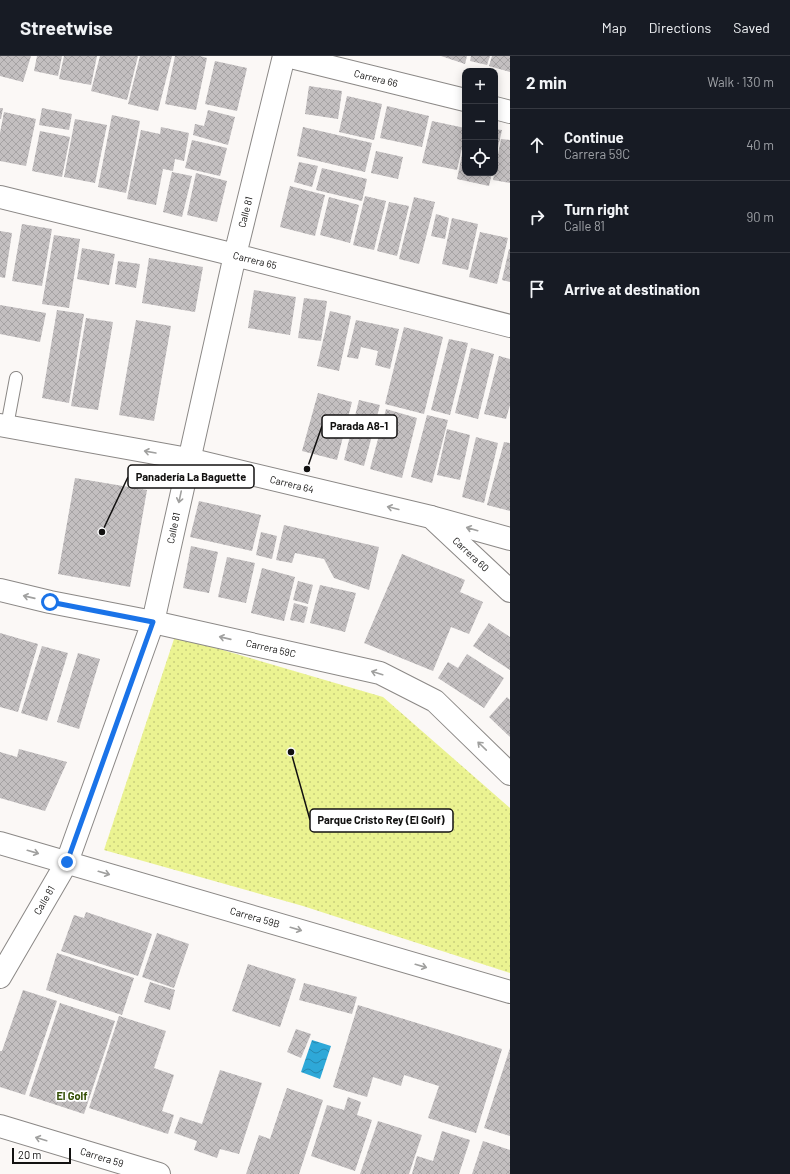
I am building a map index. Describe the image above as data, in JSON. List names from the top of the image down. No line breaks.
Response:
{"streets":{"street":["Carrera 66","Calle 81","Carrera 65","Carrera 64","Carrera 60","Carrera 59C","Carrera 59B","Carrera 59"]},"crossings":[["Carrera 66","Calle 81"],["Calle 81","Carrera 65"],["Calle 81","Carrera 64"],["Calle 81","Carrera 59C"],["Calle 81","Carrera 59B"],["Carrera 64","Carrera 60"]],"one_way":["Carrera 64","Carrera 59C","Carrera 59B","Carrera 59"],"districts":["El Golf"],"places":["Parada A8-1","Panadería La Baguette","Parque Cristo Rey (El Golf)"],"scale_bar":"20 m","page":{"header":"Streetwise","nav":["Map","Directions","Saved"],"heading":["2 min","Walk · 130 m"],"map_buttons":["+","−"],"list":[["Continue","Carrera 59C","40 m"],["Turn right","Calle 81","90 m"],"Arrive at destination"],"scale":"20 m"}}
